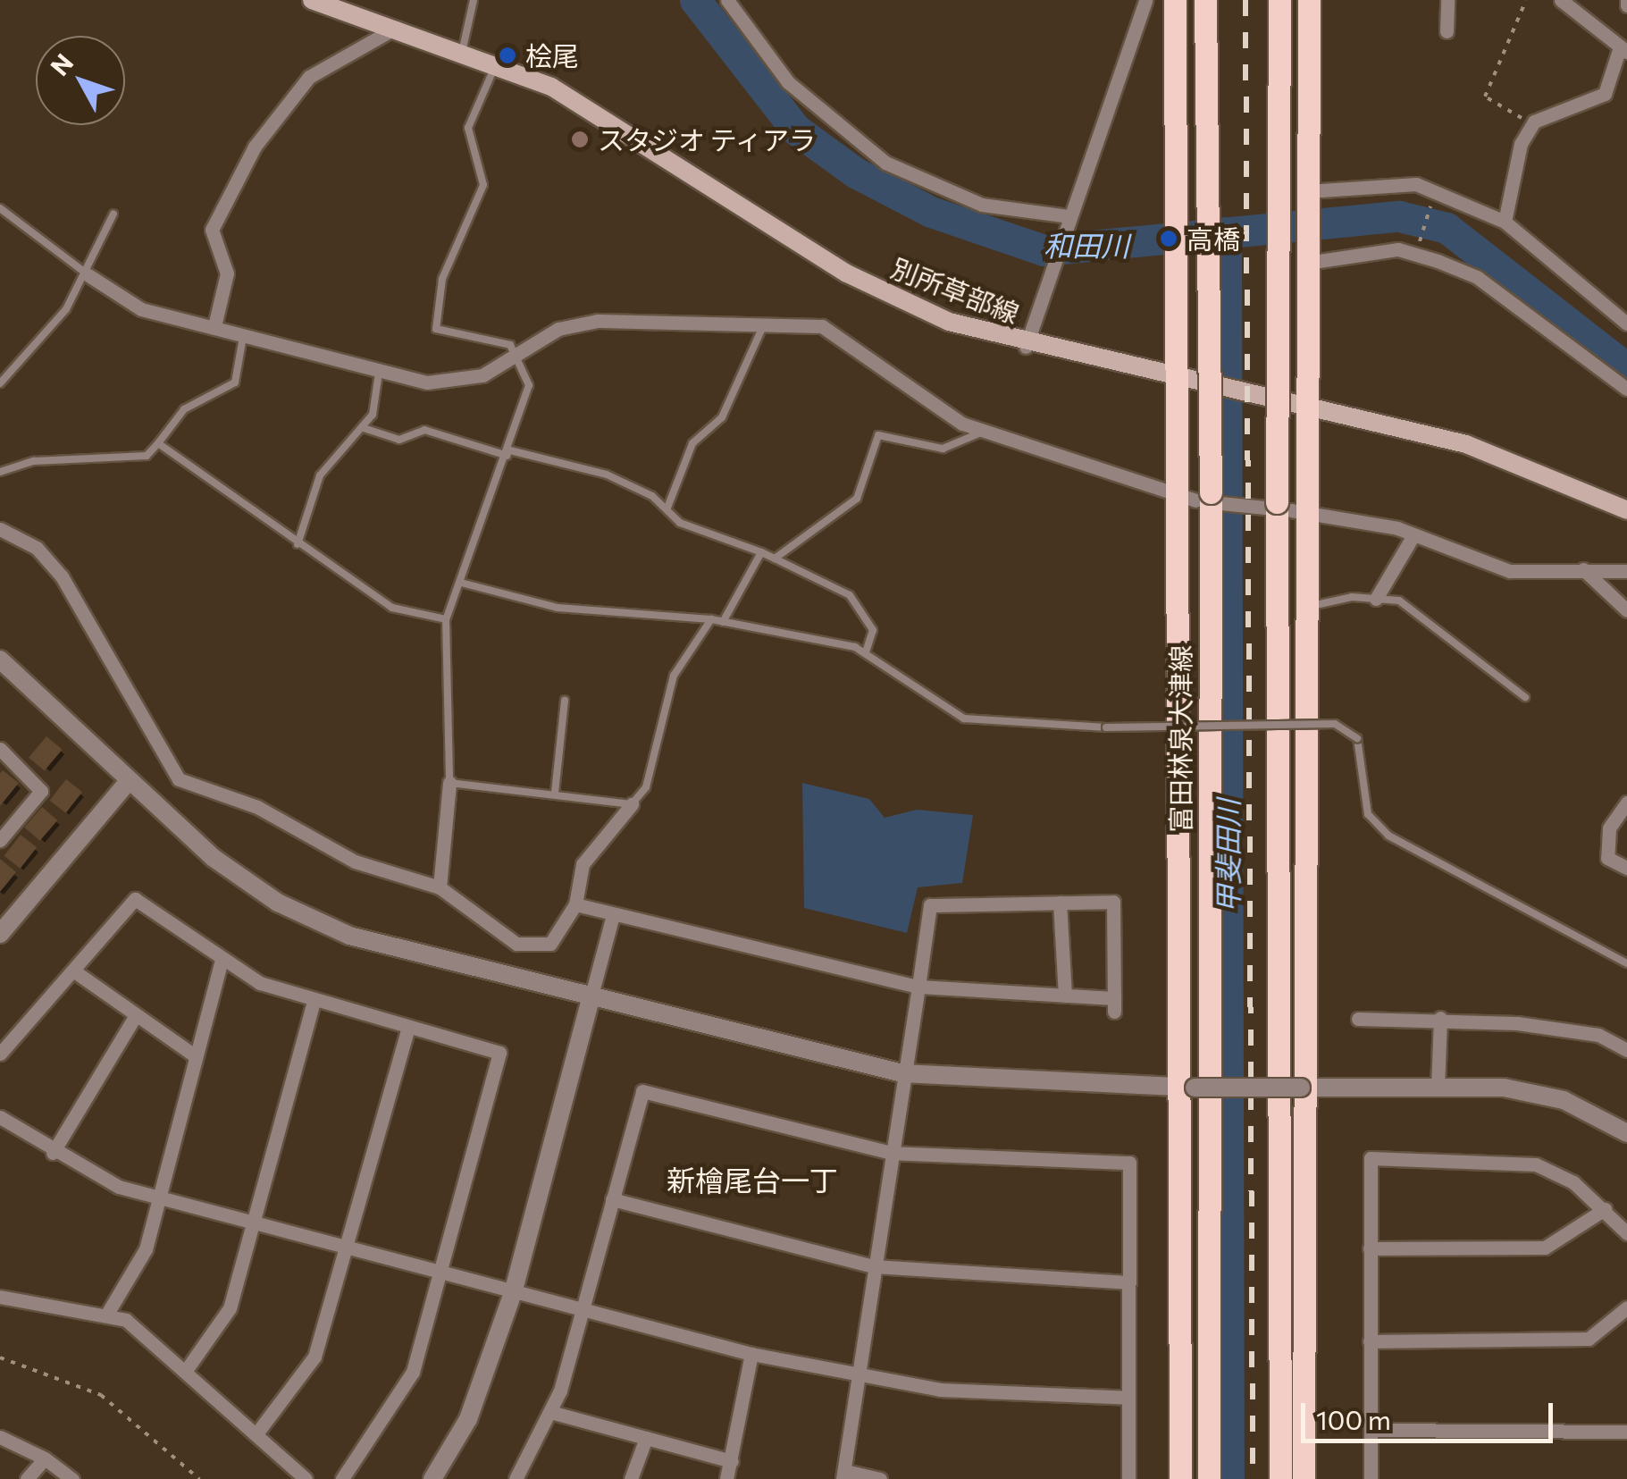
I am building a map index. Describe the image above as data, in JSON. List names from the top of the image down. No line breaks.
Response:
{"streets":{"main road":["別所草部線","富田林泉大津線"]},"districts":["新檜尾台一丁"],"water":["和田川","甲斐田川"],"places":["桧尾","スタジオ ティアラ","高橋"],"scale_bar":"100 m","north":"top left"}
